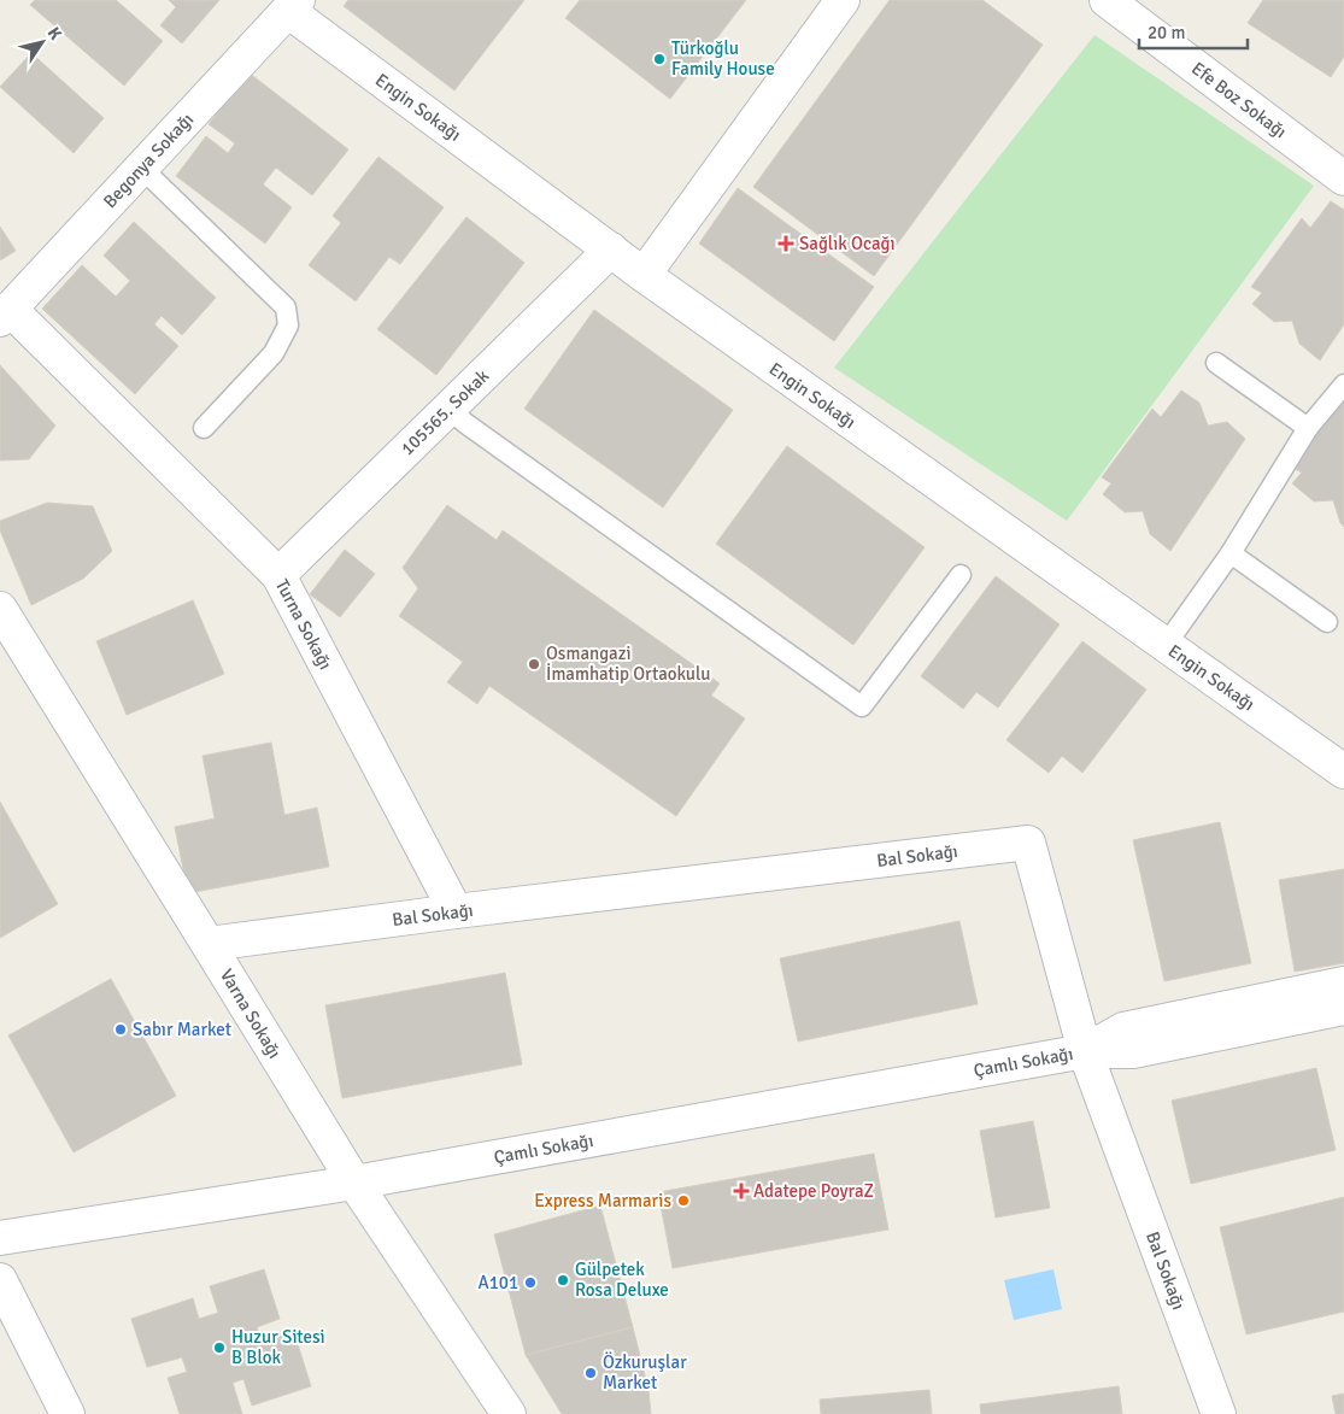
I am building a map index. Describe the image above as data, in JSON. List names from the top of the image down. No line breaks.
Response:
{"streets":{"street":["Efe Boz Sokağı","Engin Sokağı","Begonya Sokağı","105565. Sokak","Turna Sokağı","Bal Sokağı","Varna Sokağı","Çamlı Sokağı"]},"crossings":[["Engin Sokağı","Begonya Sokağı"],["Engin Sokağı","105565. Sokak"],["Begonya Sokağı","Turna Sokağı"],["105565. Sokak","Turna Sokağı"],["Turna Sokağı","Bal Sokağı"],["Bal Sokağı","Varna Sokağı"],["Bal Sokağı","Çamlı Sokağı"],["Varna Sokağı","Çamlı Sokağı"]],"places":{"other":["Türkoğlu Family House","Osmangazi İmamhatip Ortaokulu","Sabır Market","Express Marmaris","Gülpetek Rosa Deluxe","A101","Huzur Sitesi B Blok","Özkuruşlar Market"],"health":["Sağlık Ocağı","Adatepe PoyraZ"]},"scale_bar":"20 m","north":"top right"}
